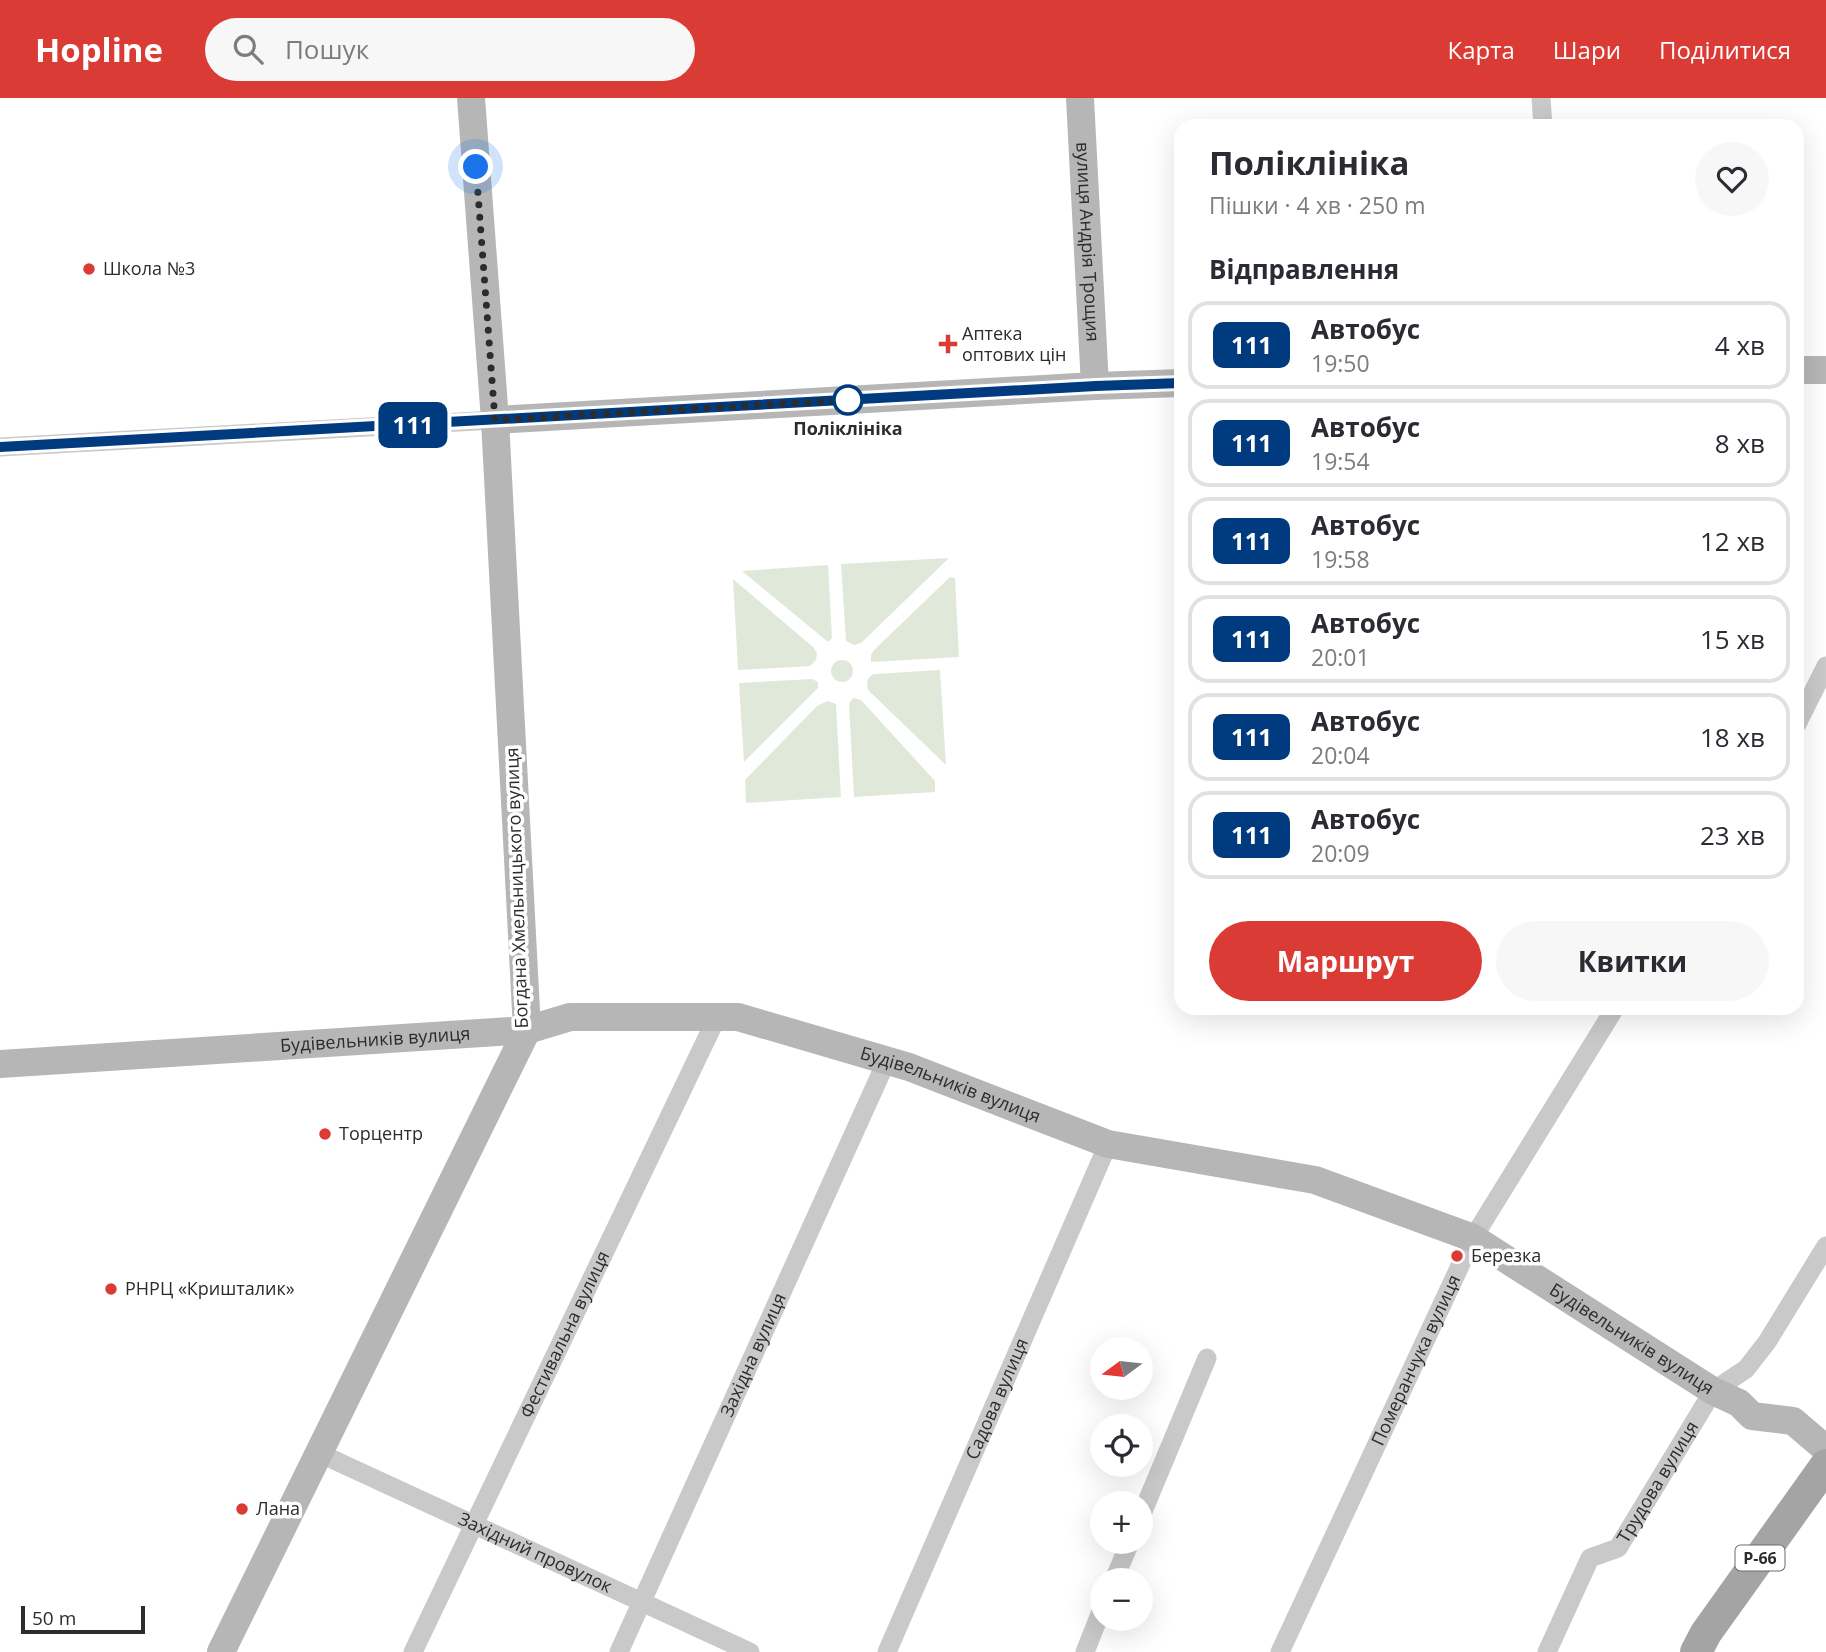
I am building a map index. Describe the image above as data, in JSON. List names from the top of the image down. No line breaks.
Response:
{"streets":{"main road":["Р-66"],"street":["вулиця Андрія Трощия","Богдана Хмельницького вулиця","Будівельників вулиця","Фестивальна вулиця","Західна вулиця","Померанчука вулиця","Садова вулиця","Трудова вулиця","Західний провулок"]},"crossings":[["Богдана Хмельницького вулиця","Будівельників вулиця"],["Богдана Хмельницького вулиця","Західний провулок"],["Будівельників вулиця","Фестивальна вулиця"],["Будівельників вулиця","Західна вулиця"],["Будівельників вулиця","Померанчука вулиця"],["Будівельників вулиця","Садова вулиця"],["Будівельників вулиця","Трудова вулиця"],["Фестивальна вулиця","Західний провулок"],["Західна вулиця","Західний провулок"]],"places":{"other":["Школа №3","Поліклініка","Торцентр","Березка","РНРЦ «Кришталик»","Лана"],"health":["Аптека оптових цін"]},"lines":["bus line 111"],"scale_bar":"50 m","north":"left","page":{"header":"Hopline","search":"Пошук","nav":["Карта","Шари","Поділитися"],"on_map":"111","heading":[["Поліклініка","Пішки · 4 хв · 250 m"],"Відправлення"],"list":[{"mark":"111","name":"Автобус","note":"19:50","value":"4 хв"},{"mark":"111","name":"Автобус","note":"19:54","value":"8 хв"},{"mark":"111","name":"Автобус","note":"19:58","value":"12 хв"},{"mark":"111","name":"Автобус","note":"20:01","value":"15 хв"},{"mark":"111","name":"Автобус","note":"20:04","value":"18 хв"},{"mark":"111","name":"Автобус","note":"20:09","value":"23 хв"}],"buttons":["Маршрут","Квитки"],"map_buttons":["+","−"],"scale":"50 m"}}
